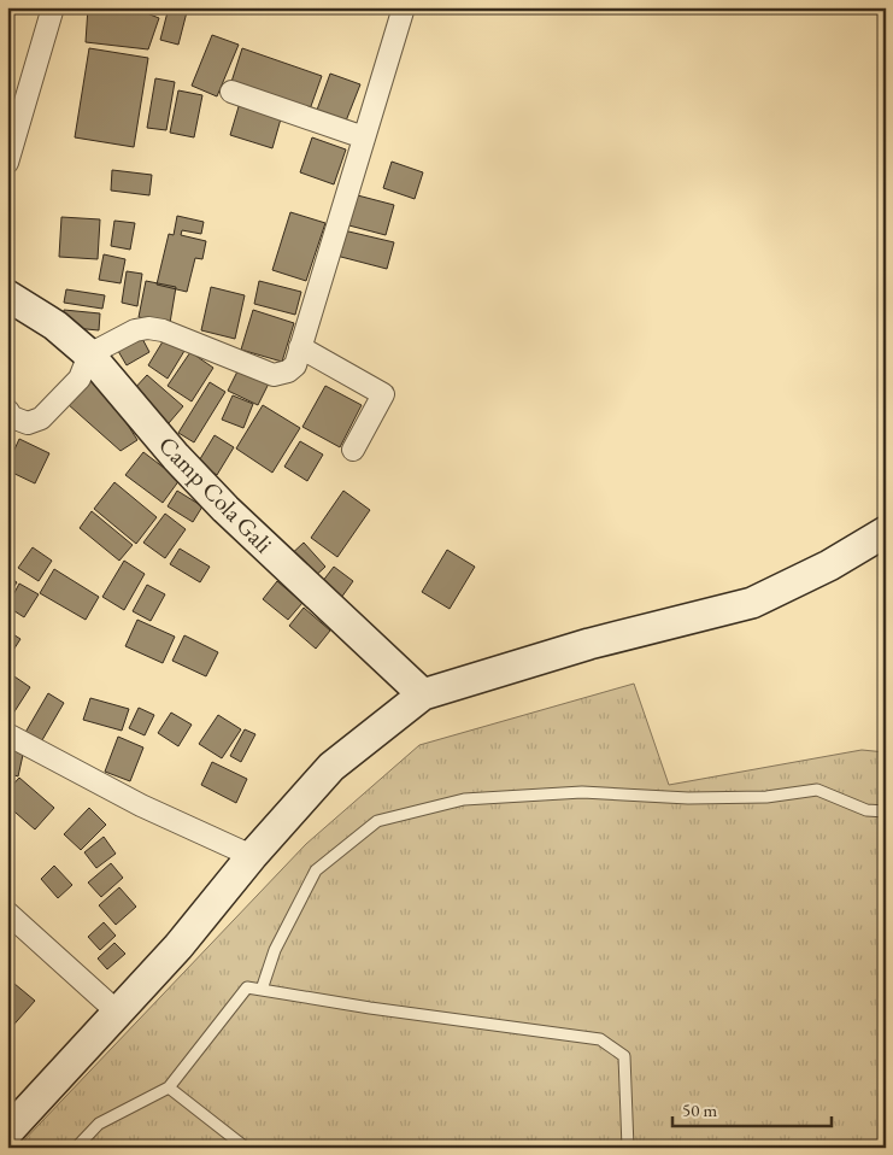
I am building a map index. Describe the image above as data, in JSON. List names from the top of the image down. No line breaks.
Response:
{"streets":{"street":["Camp Cola Gali"]},"scale_bar":"50 m"}
